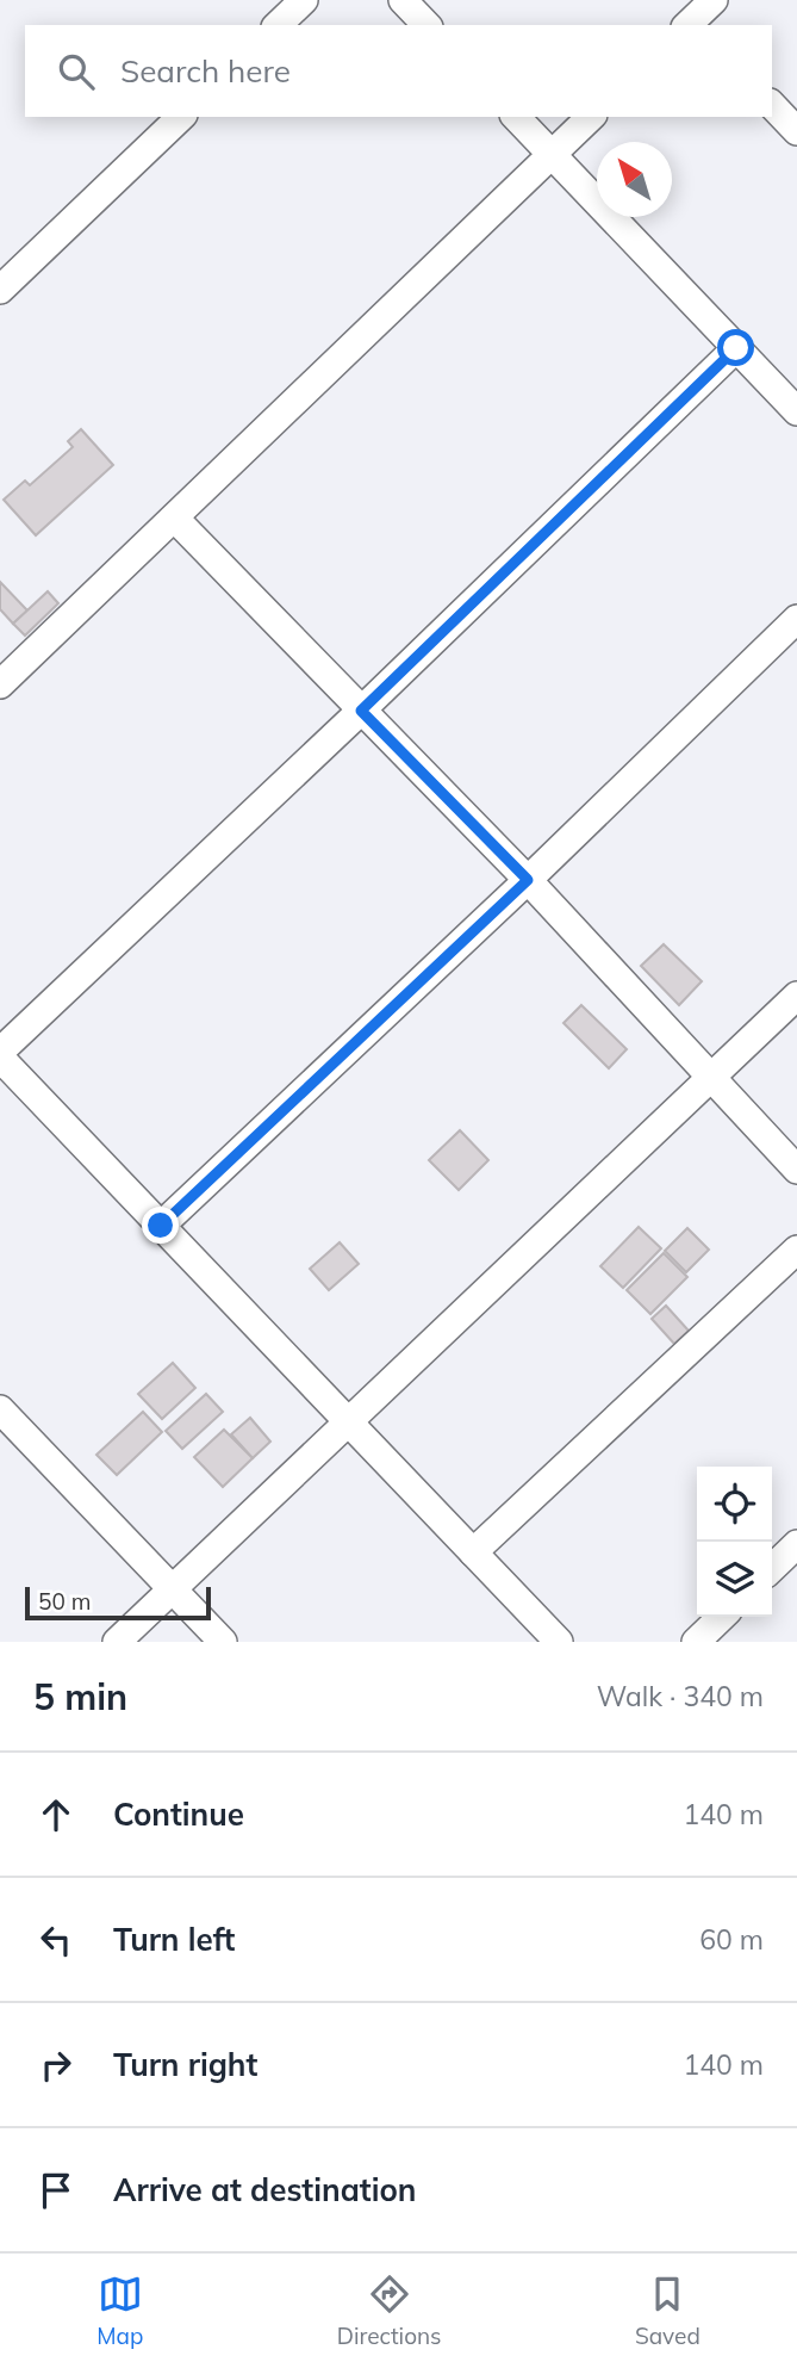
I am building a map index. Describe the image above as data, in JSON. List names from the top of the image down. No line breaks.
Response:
{"scale_bar":"50 m","north":"top left","page":{"search":"Search here","scale":"50 m","heading":["5 min","Walk · 340 m"],"list":[["Continue","140 m"],["Turn left","60 m"],["Turn right","140 m"],"Arrive at destination"],"nav":["Map","Directions","Saved"]}}
